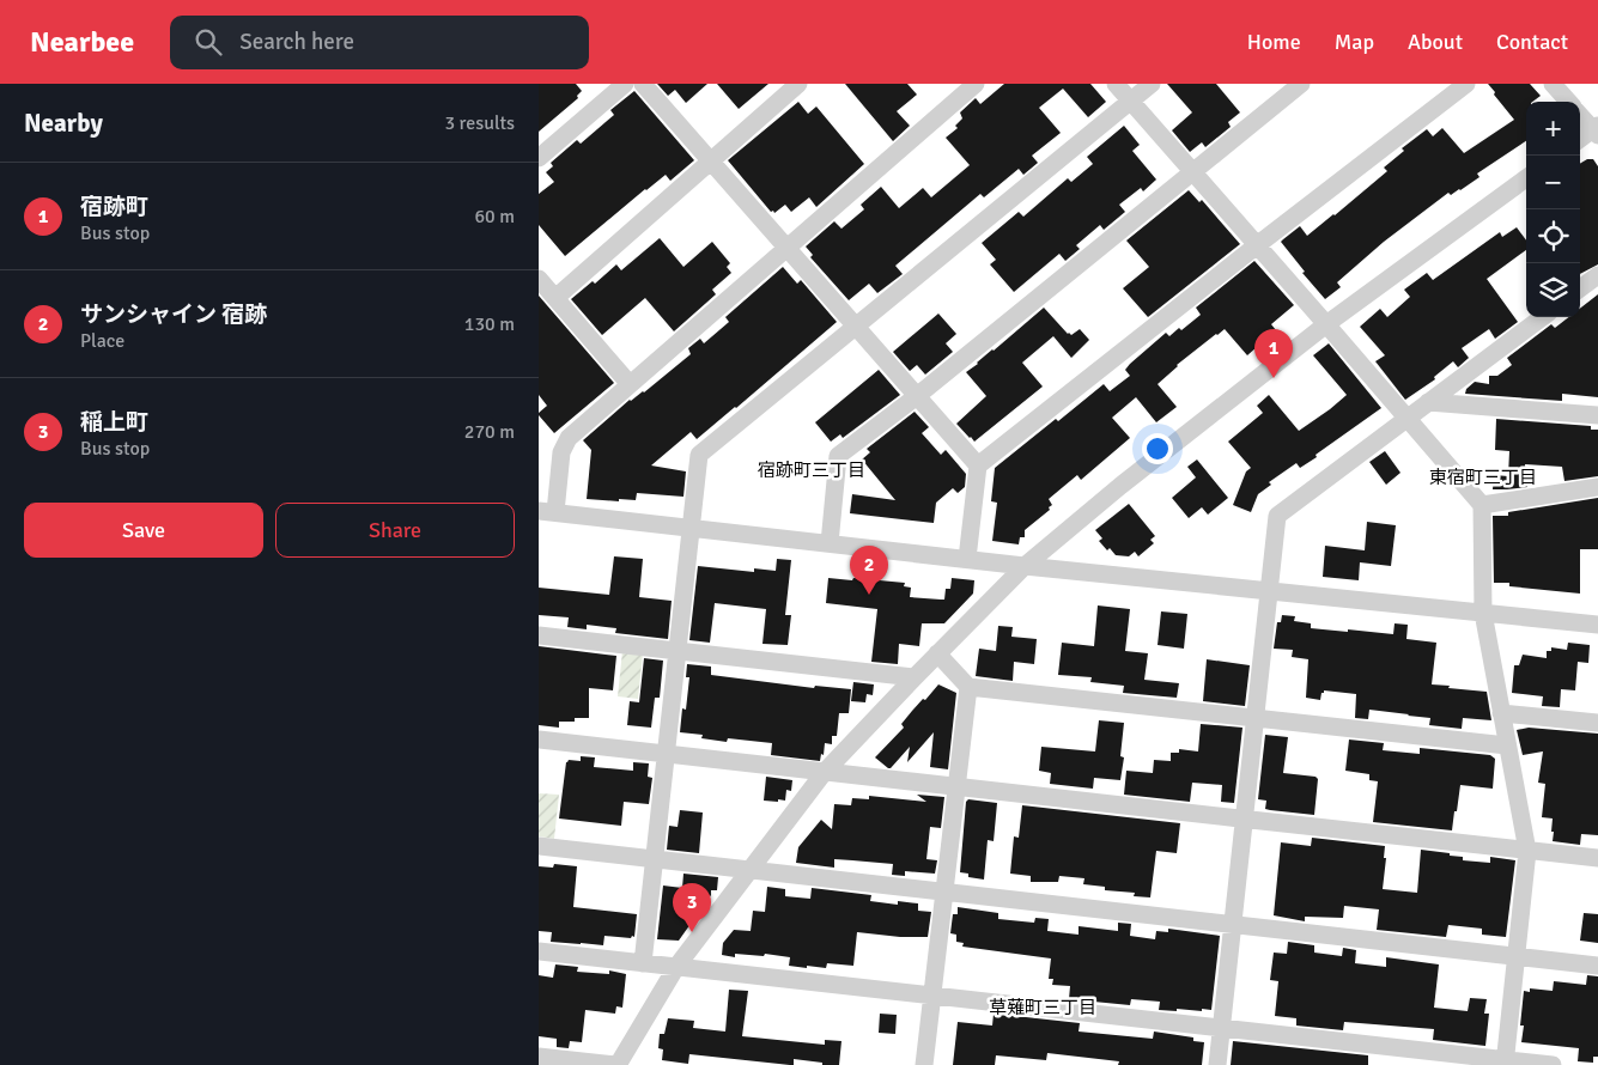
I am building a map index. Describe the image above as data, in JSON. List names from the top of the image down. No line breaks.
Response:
{"districts":["宿跡町三丁目","東宿町三丁目","草薙町三丁目"],"page":{"header":"Nearbee","search":"Search here","nav":["Home","Map","About","Contact"],"heading":["Nearby","3 results"],"map_buttons":["+","−"],"list":[{"mark":"1","name":"宿跡町","note":"Bus stop","value":"60 m"},{"mark":"2","name":"サンシャイン 宿跡","note":"Place","value":"130 m"},{"mark":"3","name":"稲上町","note":"Bus stop","value":"270 m"}],"pins":["1","2","3"],"buttons":["Save","Share"]}}
